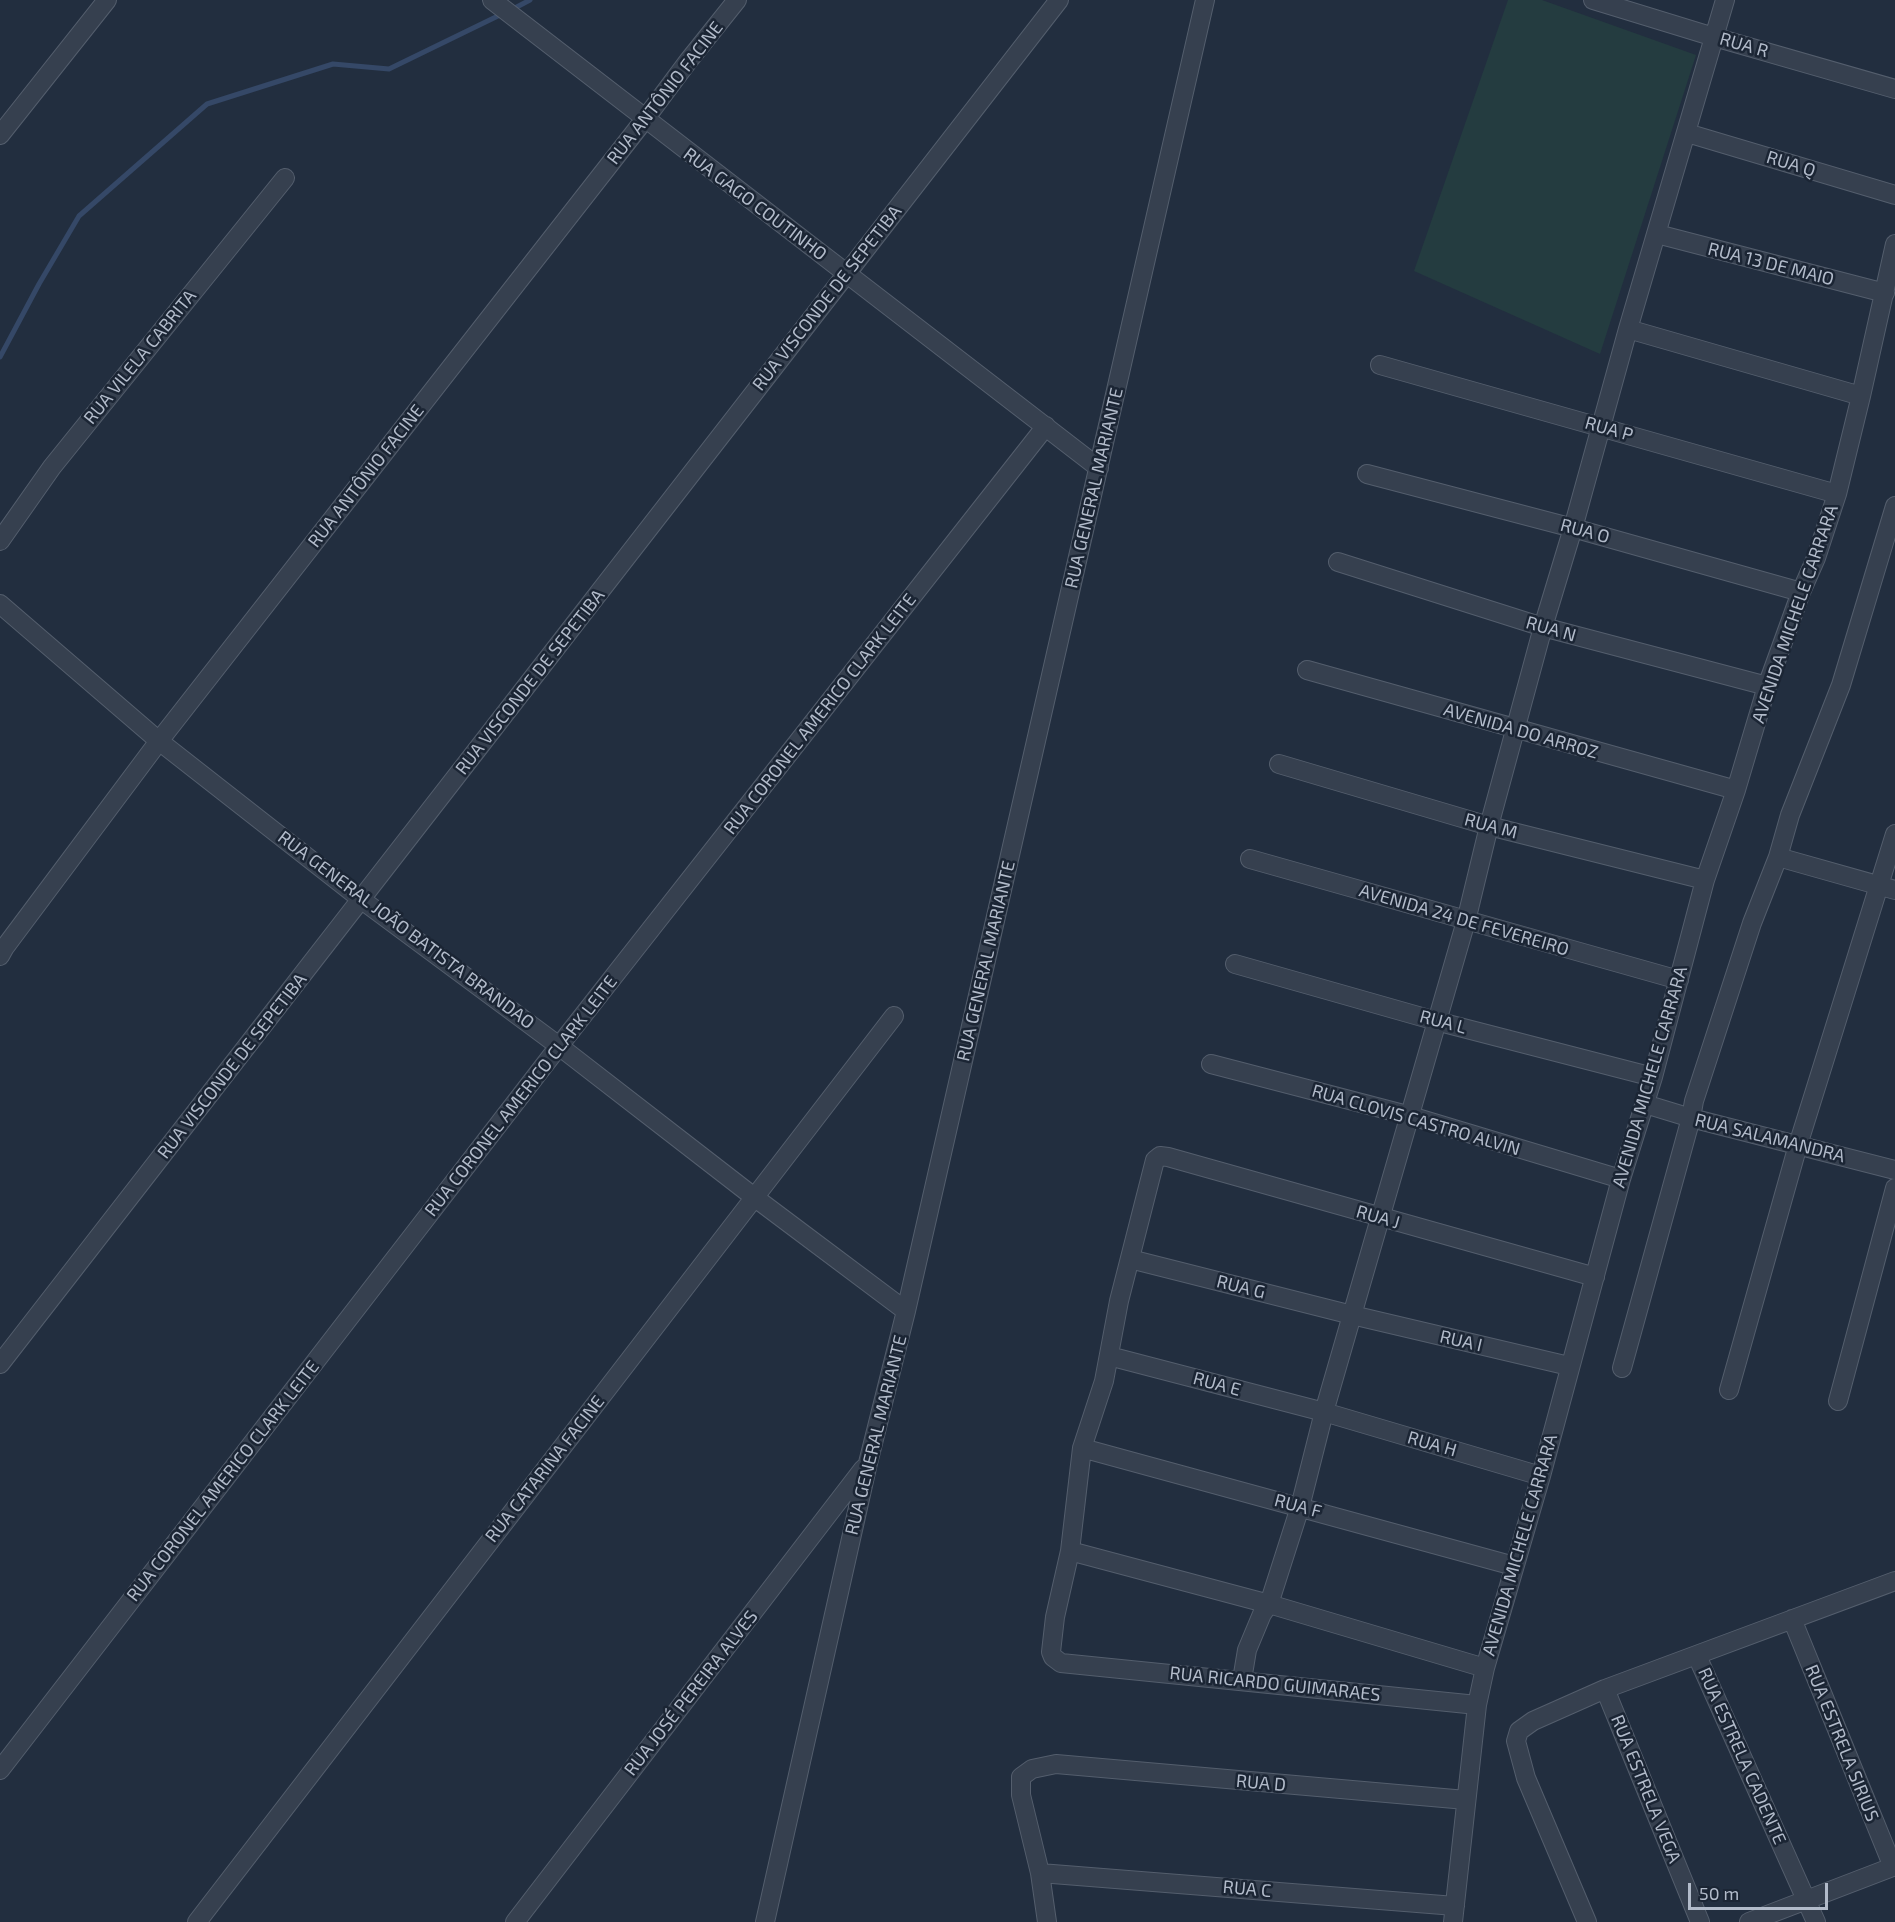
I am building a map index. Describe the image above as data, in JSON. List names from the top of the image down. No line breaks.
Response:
{"streets":{"street":["RUA R","RUA ANTÔNIO FACINE","RUA Q","RUA GAGO COUTINHO","RUA 13 DE MAIO","RUA VISCONDE DE SEPETIBA","RUA VILELA CABRITA","RUA P","RUA GENERAL MARIANTE","RUA O","AVENIDA MICHELE CARRARA","RUA N","RUA CORONEL AMERICO CLARK LEITE","AVENIDA DO ARROZ","RUA M","AVENIDA 24 DE FEVEREIRO","RUA GENERAL JOÃO BATISTA BRANDAO","RUA L","RUA CLOVIS CASTRO ALVIN","RUA SALAMANDRA","RUA J","RUA G","RUA I","RUA E","RUA H","RUA CATARINA FACINE","RUA F","RUA RICARDO GUIMARAES","RUA JOSÉ PEREIRA ALVES","RUA ESTRELA SIRIUS","RUA ESTRELA CADENTE","RUA D","RUA ESTRELA VEGA","RUA C"]},"crossings":[["RUA ANTÔNIO FACINE","RUA GAGO COUTINHO"],["RUA ANTÔNIO FACINE","RUA GENERAL JOÃO BATISTA BRANDAO"],["RUA GAGO COUTINHO","RUA VISCONDE DE SEPETIBA"],["RUA GAGO COUTINHO","RUA GENERAL MARIANTE"],["RUA GAGO COUTINHO","RUA CORONEL AMERICO CLARK LEITE"],["RUA 13 DE MAIO","AVENIDA MICHELE CARRARA"],["RUA VISCONDE DE SEPETIBA","RUA GENERAL JOÃO BATISTA BRANDAO"],["RUA P","AVENIDA MICHELE CARRARA"],["RUA GENERAL MARIANTE","RUA GENERAL JOÃO BATISTA BRANDAO"],["RUA GENERAL MARIANTE","RUA JOSÉ PEREIRA ALVES"],["RUA O","AVENIDA MICHELE CARRARA"],["AVENIDA MICHELE CARRARA","RUA N"],["AVENIDA MICHELE CARRARA","AVENIDA DO ARROZ"],["AVENIDA MICHELE CARRARA","RUA M"],["AVENIDA MICHELE CARRARA","AVENIDA 24 DE FEVEREIRO"],["AVENIDA MICHELE CARRARA","RUA L"],["AVENIDA MICHELE CARRARA","RUA CLOVIS CASTRO ALVIN"],["AVENIDA MICHELE CARRARA","RUA SALAMANDRA"],["AVENIDA MICHELE CARRARA","RUA J"],["AVENIDA MICHELE CARRARA","RUA I"],["AVENIDA MICHELE CARRARA","RUA H"],["AVENIDA MICHELE CARRARA","RUA F"],["AVENIDA MICHELE CARRARA","RUA RICARDO GUIMARAES"],["AVENIDA MICHELE CARRARA","RUA D"],["AVENIDA MICHELE CARRARA","RUA C"],["RUA CORONEL AMERICO CLARK LEITE","RUA GENERAL JOÃO BATISTA BRANDAO"],["RUA GENERAL JOÃO BATISTA BRANDAO","RUA CATARINA FACINE"],["RUA J","RUA G"],["RUA G","RUA I"],["RUA E","RUA H"],["RUA D","RUA C"]],"scale_bar":"50 m"}
